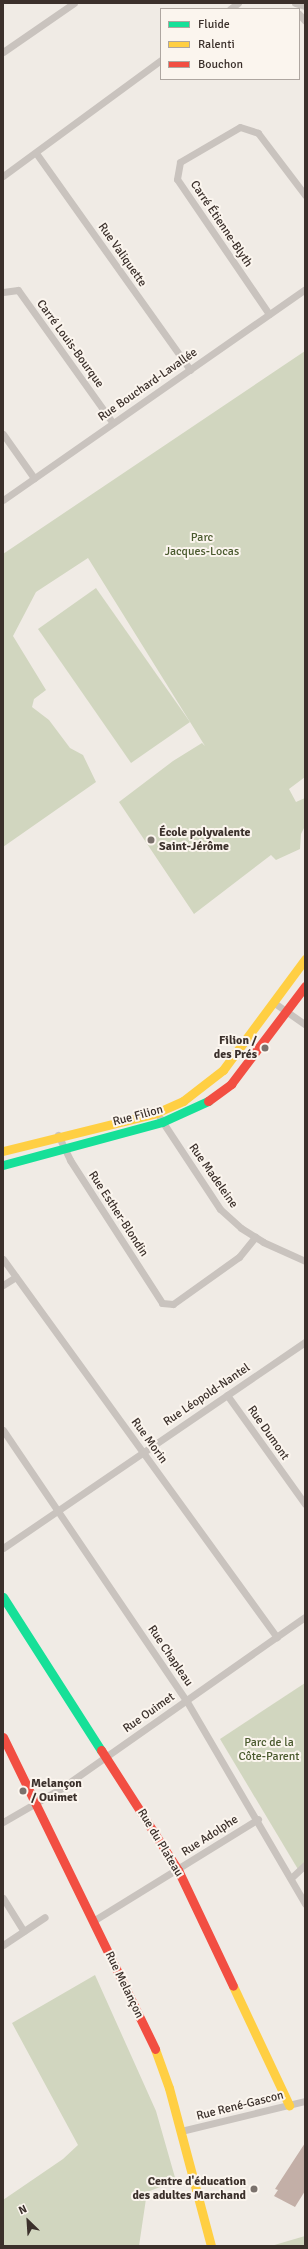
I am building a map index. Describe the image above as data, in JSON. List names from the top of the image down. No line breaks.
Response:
{"streets":{"street":["Carré Étienne-Blyth","Rue Valiquette","Carré Louis-Bourque","Rue Bouchard-Lavallée","Rue Filion","Rue Madeleine","Rue Esther-Blondin","Rue Léopold-Nantel","Rue Dumont","Rue Morin","Rue Chapleau","Rue Ouimet","Rue Adolphe","Rue du Plateau","Rue Melançon","Rue René-Gascon"]},"crossings":[["Carré Étienne-Blyth","Rue Bouchard-Lavallée"],["Rue Valiquette","Rue Bouchard-Lavallée"],["Carré Louis-Bourque","Rue Bouchard-Lavallée"],["Rue Filion","Rue Madeleine"],["Rue Filion","Rue Esther-Blondin"],["Rue Madeleine","Rue Esther-Blondin"],["Rue Léopold-Nantel","Rue Dumont"],["Rue Léopold-Nantel","Rue Morin"],["Rue Léopold-Nantel","Rue Chapleau"],["Rue Morin","Rue Ouimet"],["Rue Chapleau","Rue Ouimet"],["Rue Chapleau","Rue Adolphe"],["Rue Ouimet","Rue du Plateau"],["Rue Ouimet","Rue Melançon"],["Rue Adolphe","Rue du Plateau"],["Rue Adolphe","Rue Melançon"],["Rue du Plateau","Rue René-Gascon"],["Rue Melançon","Rue René-Gascon"]],"parks":["Parc Jacques-Locas","Parc de la Côte-Parent"],"places":["École polyvalente Saint-Jérôme","Filion / des Prés","Melançon / Ouimet","Centre d'éducation des adultes Marchand"],"legend":["Fluide","Ralenti","Bouchon"],"north":"top left"}
